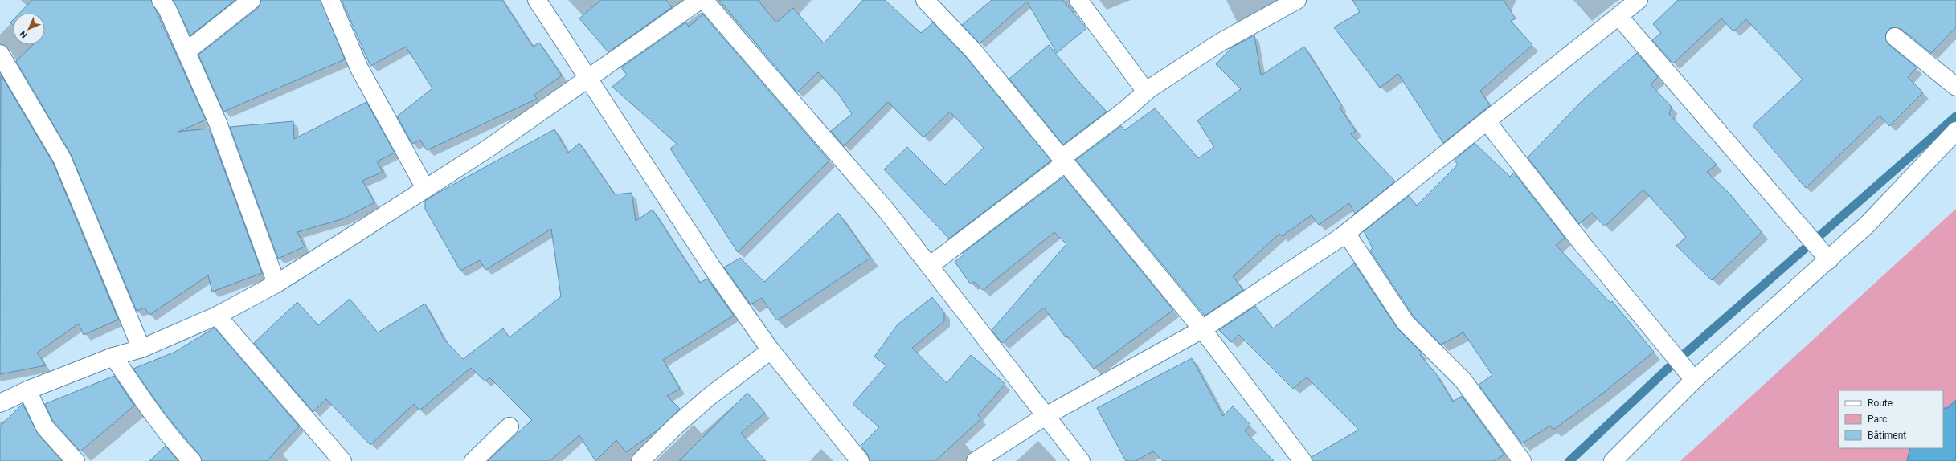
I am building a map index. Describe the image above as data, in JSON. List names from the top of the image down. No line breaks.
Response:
{"legend":["Route","Parc","Bâtiment"],"north":"bottom left"}
